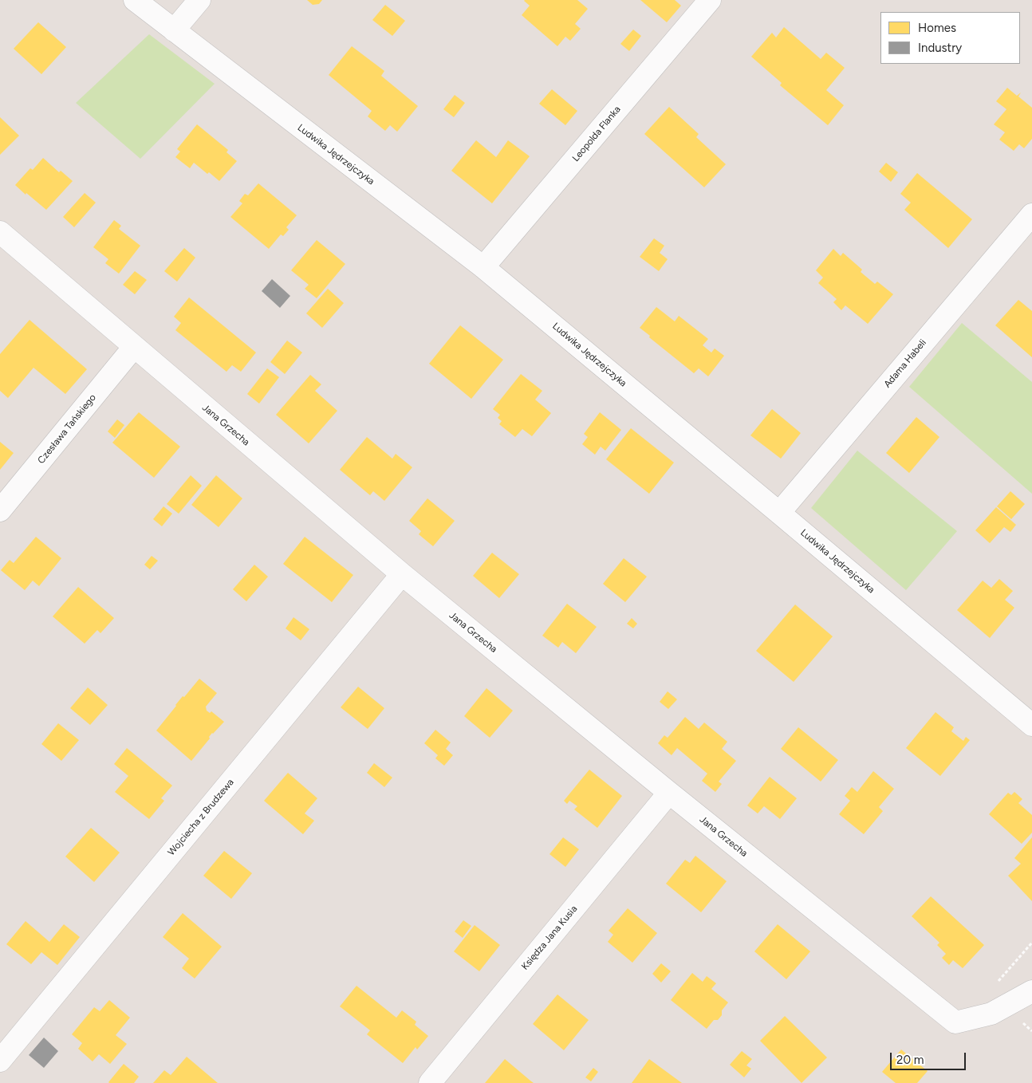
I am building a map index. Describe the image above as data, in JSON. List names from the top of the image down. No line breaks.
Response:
{"streets":{"street":["Leopolda Flanka","Ludwika Jędrzejczyka","Adama Habeli","Jana Grzecha","Czesława Tańskiego","Wojciecha z Brudzewa","Księdza Jana Kusia"]},"crossings":[["Leopolda Flanka","Ludwika Jędrzejczyka"],["Ludwika Jędrzejczyka","Adama Habeli"],["Jana Grzecha","Czesława Tańskiego"],["Jana Grzecha","Wojciecha z Brudzewa"],["Jana Grzecha","Księdza Jana Kusia"]],"legend":["Homes","Industry"],"scale_bar":"20 m"}
